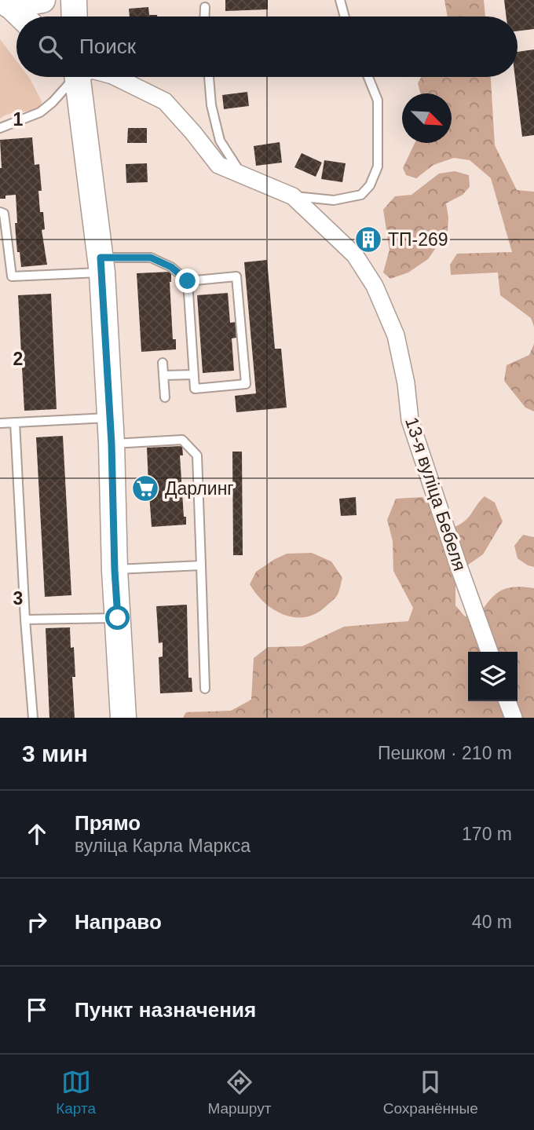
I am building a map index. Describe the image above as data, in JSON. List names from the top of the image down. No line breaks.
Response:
{"streets":{"street":["13-я вуліца Бебеля"]},"places":{"building":["ТП-269"],"supermarket":["Дарлинг"]},"north":"bottom right","page":{"search":"Поиск","heading":["3 мин","Пешком · 210 m"],"list":[["Прямо","вуліца Карла Маркса","170 m"],["Направо","40 m"],"Пункт назначения"],"nav":["Карта","Маршрут","Сохранённые"]},"grid":{"rows":["1","2","3"]}}
